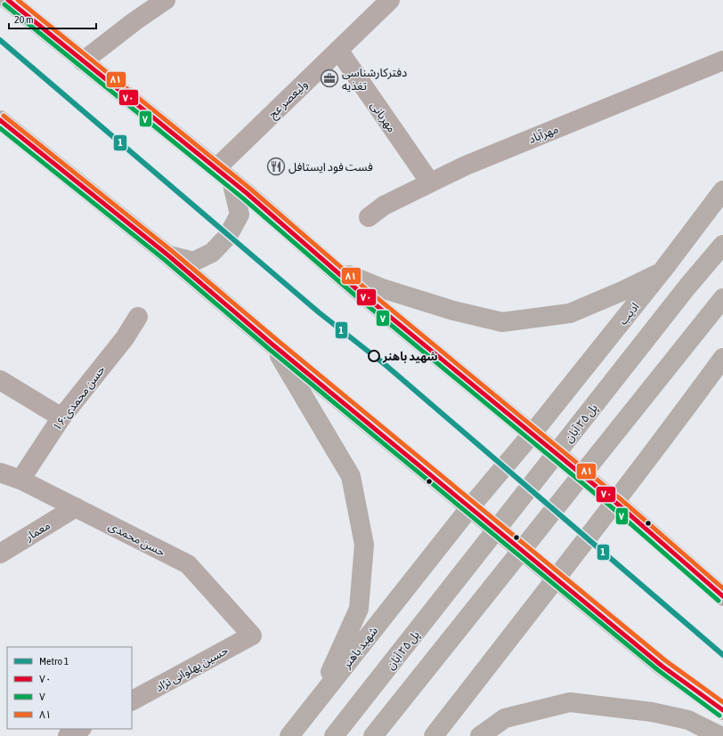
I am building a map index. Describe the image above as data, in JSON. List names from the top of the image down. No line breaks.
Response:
{"streets":{"main road":["ادیب","پل ۲۵ آبان","شهید باهنر"],"street":["ولیعصر عج","مهربانی","مهرآباد","۱۶-حسن محمدی","معمار","حسن محمدی","حسین پهلوانی نژاد"]},"crossings":[["ولیعصر عج","مهربانی"],["مهربانی","مهرآباد"],["ادیب","شهید باهنر"],["۱۶-حسن محمدی","حسن محمدی"],["معمار","حسن محمدی"],["حسن محمدی","حسین پهلوانی نژاد"]],"places":{"office":["دفترکارشناسی تغذیه"],"restaurant":["فست فود ایستافل"],"other":["شهید باهنر"]},"lines":["transit line ۷۰","transit line ۸۱","transit line ۷","metro line 1"],"legend":["Metro 1","۷۰","۷","۸۱"],"scale_bar":"20 m"}
